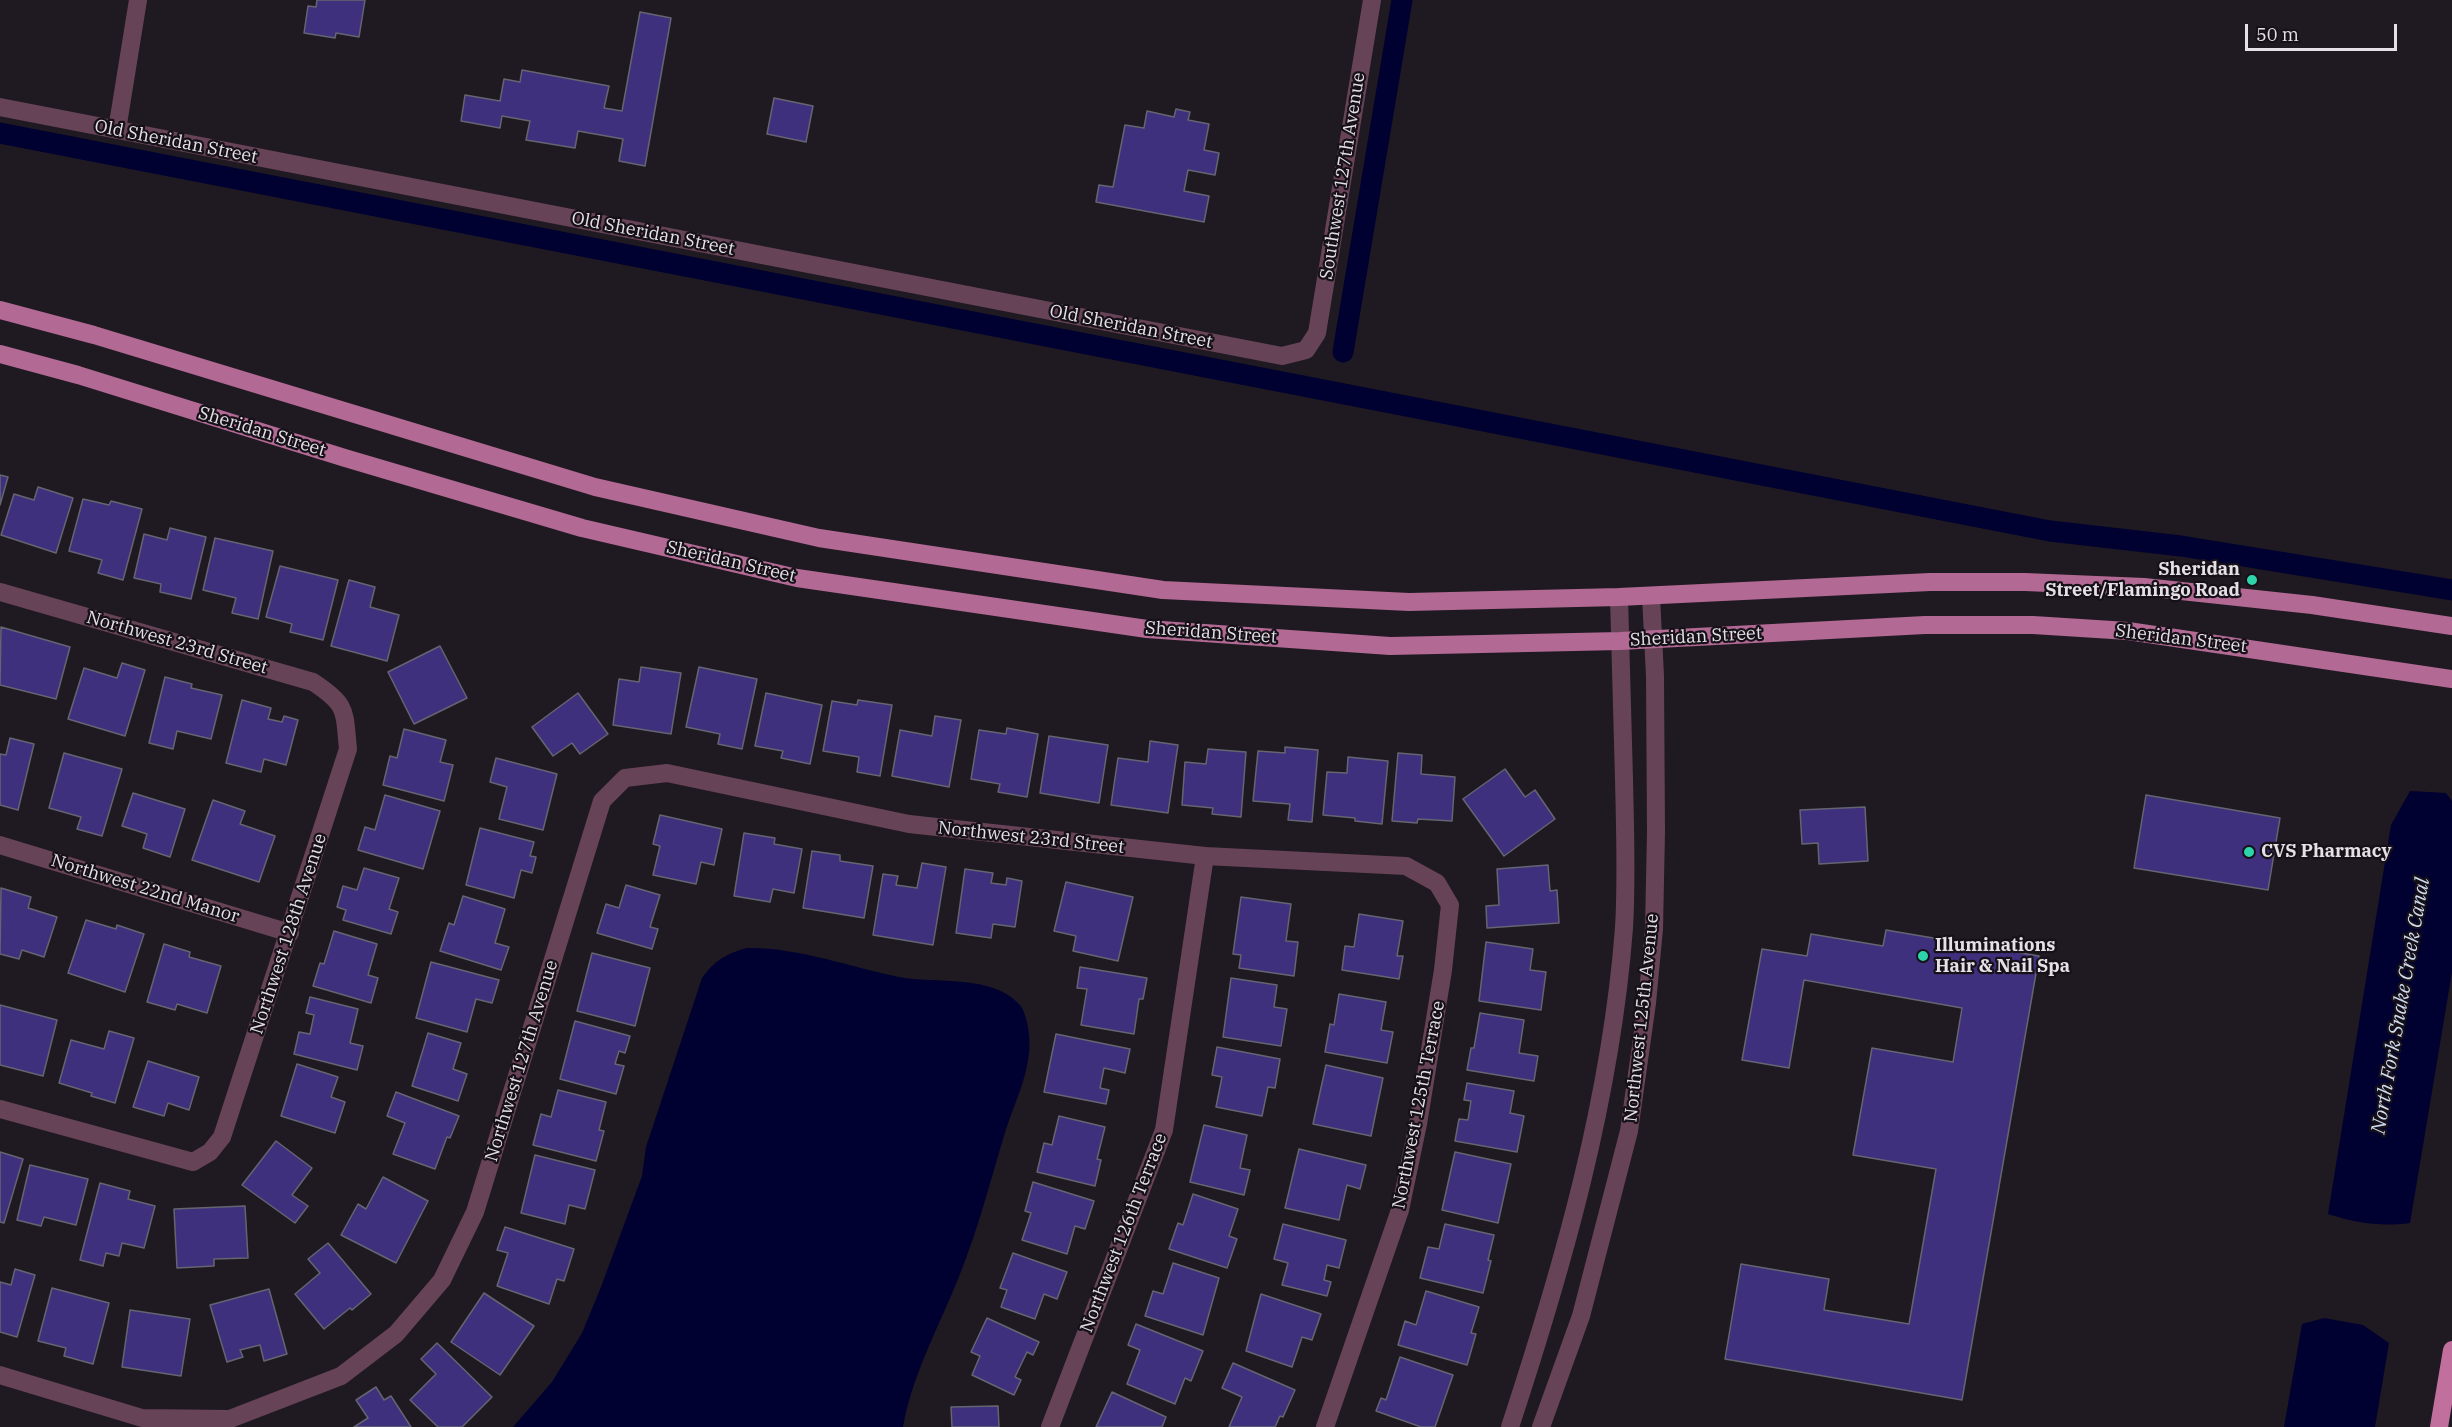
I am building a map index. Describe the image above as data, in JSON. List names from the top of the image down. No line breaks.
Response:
{"streets":{"main road":["Sheridan Street"],"street":["Old Sheridan Street","Southwest 127th Avenue","Northwest 23rd Street","Northwest 22nd Manor","Northwest 128th Avenue","Northwest 125th Avenue","Northwest 127th Avenue","Northwest 125th Terrace","Northwest 126th Terrace"]},"crossings":[["Old Sheridan Street","Southwest 127th Avenue"],["Sheridan Street","Northwest 125th Avenue"],["Northwest 23rd Street","Northwest 128th Avenue"],["Northwest 23rd Street","Northwest 127th Avenue"],["Northwest 23rd Street","Northwest 125th Terrace"],["Northwest 23rd Street","Northwest 126th Terrace"],["Northwest 22nd Manor","Northwest 128th Avenue"]],"water":["North Fork Snake Creek Canal"],"places":["Sheridan Street/Flamingo Road","CVS Pharmacy","Illuminations Hair & Nail Spa"],"scale_bar":"50 m"}
